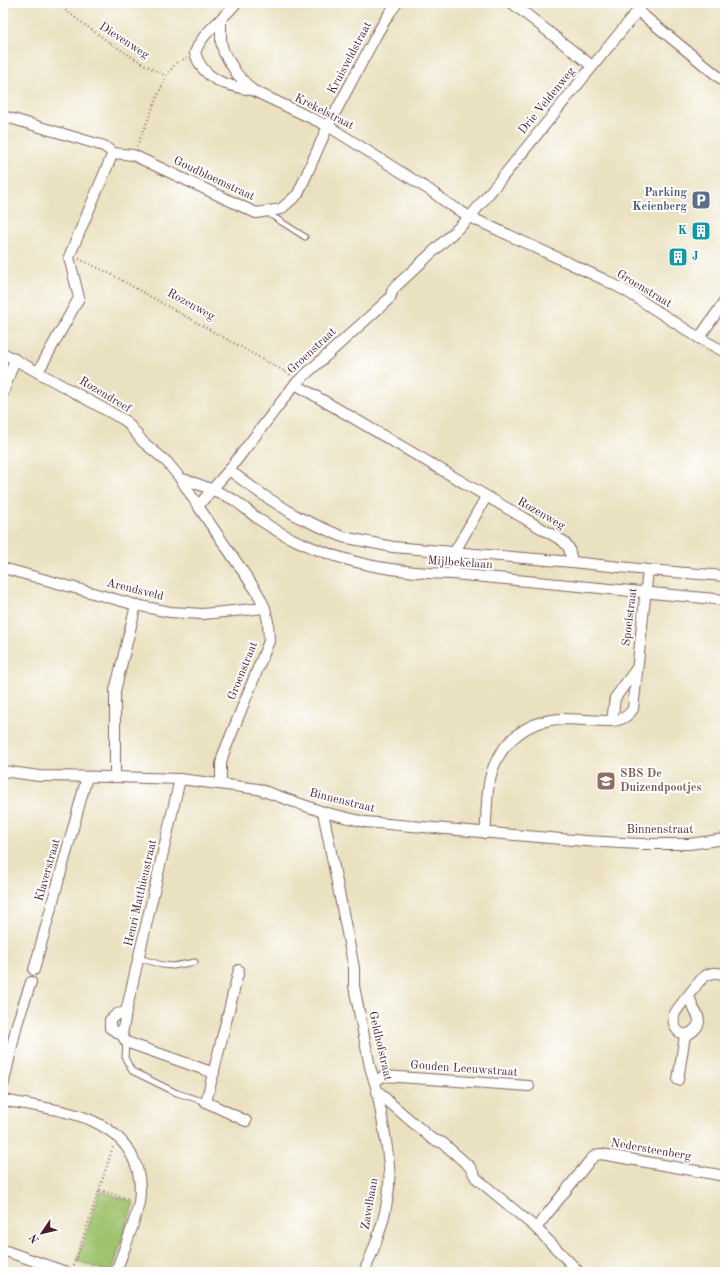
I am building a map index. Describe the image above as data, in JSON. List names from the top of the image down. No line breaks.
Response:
{"streets":{"street":["Kruisveldstraat","Drie Veldenweg","Krekelstraat","Goudbloemstraat","Groenstraat","Rozenweg","Rozendreef","Mijlbekelaan","Arendsveld","Spoelstraat","Binnenstraat","Klaverstraat","Henri Matthieustraat","Geldhofstraat","Gouden Leeuwstraat","Nedersteenberg","Zavelbaan"],"path":["Dievenweg"]},"crossings":[["Kruisveldstraat","Krekelstraat"],["Kruisveldstraat","Goudbloemstraat"],["Drie Veldenweg","Krekelstraat"],["Drie Veldenweg","Groenstraat"],["Krekelstraat","Goudbloemstraat"],["Krekelstraat","Groenstraat"],["Groenstraat","Rozenweg"],["Groenstraat","Rozendreef"],["Groenstraat","Mijlbekelaan"],["Groenstraat","Arendsveld"],["Groenstraat","Binnenstraat"],["Rozenweg","Mijlbekelaan"],["Mijlbekelaan","Spoelstraat"],["Spoelstraat","Binnenstraat"],["Binnenstraat","Klaverstraat"],["Binnenstraat","Henri Matthieustraat"],["Binnenstraat","Geldhofstraat"],["Geldhofstraat","Gouden Leeuwstraat"],["Geldhofstraat","Nedersteenberg"],["Geldhofstraat","Zavelbaan"],["Gouden Leeuwstraat","Zavelbaan"]],"places":{"parking":["Parking Keienberg"],"building":["K","J"],"school or university":["SBS De Duizendpootjes"]},"north":"bottom left"}
